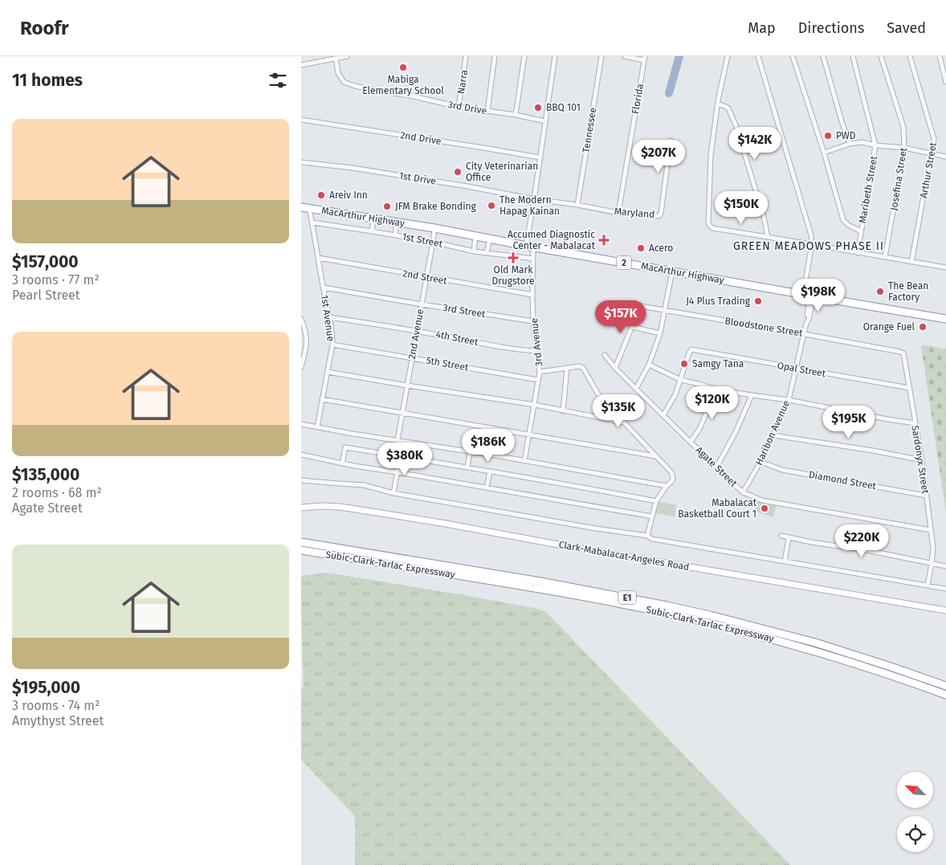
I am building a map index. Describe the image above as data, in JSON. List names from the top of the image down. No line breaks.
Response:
{"streets":{"highway":["MacArthur Highway","2","Subic-Clark-Tarlac Expressway","E1"],"main road":["Clark-Mabalacat-Angeles Road"],"street":["Narra","Florida","3rd Drive","Tennessee","2nd Drive","Arthur Street","1st Drive","Josefina Street","Maribeth Street","Maryland","1st Street","2nd Street","3rd Street","1st Avenue","Bloodstone Street","2nd Avenue","4th Street","3rd Avenue","5th Street","Opal Street","Haribon Avenue","Sardonyx Street","Agate Street","Diamond Street"]},"crossings":[["Narra","3rd Drive"],["Florida","Maryland"],["3rd Drive","3rd Avenue"],["Tennessee","Maryland"],["2nd Drive","3rd Avenue"],["1st Drive","Maryland"],["1st Drive","3rd Avenue"],["Maryland","3rd Avenue"],["MacArthur Highway","1st Avenue"],["MacArthur Highway","2nd Avenue"],["MacArthur Highway","3rd Avenue"],["MacArthur Highway","Haribon Avenue"],["1st Street","1st Avenue"],["1st Street","2nd Avenue"],["1st Street","3rd Avenue"],["2nd Street","1st Avenue"],["2nd Street","2nd Avenue"],["2nd Street","3rd Avenue"],["3rd Street","1st Avenue"],["3rd Street","2nd Avenue"],["3rd Street","3rd Avenue"],["1st Avenue","4th Street"],["1st Avenue","5th Street"],["Bloodstone Street","Haribon Avenue"],["Bloodstone Street","Sardonyx Street"],["2nd Avenue","4th Street"],["2nd Avenue","5th Street"],["4th Street","3rd Avenue"],["3rd Avenue","5th Street"],["Opal Street","Haribon Avenue"],["Opal Street","Sardonyx Street"],["Haribon Avenue","Agate Street"],["Haribon Avenue","Diamond Street"],["Sardonyx Street","Agate Street"],["Sardonyx Street","Diamond Street"]],"districts":["GREEN MEADOWS PHASE II"],"places":{"other":["Mabiga Elementary School","BBQ 101","PWD","City Veterinarian Office","Areiv Inn","The Modern Hapag Kainan","JFM Brake Bonding","Acero","The Bean Factory","J4 Plus Trading","Orange Fuel","Samgy Tana","Mabalacat Basketball Court 1"],"health":["Accumed Diagnostic Center - Mabalacat","Old Mark Drugstore"]},"north":"top left","page":{"header":"Roofr","nav":["Map","Directions","Saved"],"heading":"11 homes","list":[{"name":"$157,000","note":"3 rooms · 77 m² · Pearl Street"},{"name":"$135,000","note":"2 rooms · 68 m² · Agate Street"},{"name":"$195,000","note":"3 rooms · 74 m² · Amythyst Street"}],"price":["$142K","$207K","$150K","$198K","$157K","$120K","$135K","$195K","$186K","$380K","$220K"]}}
